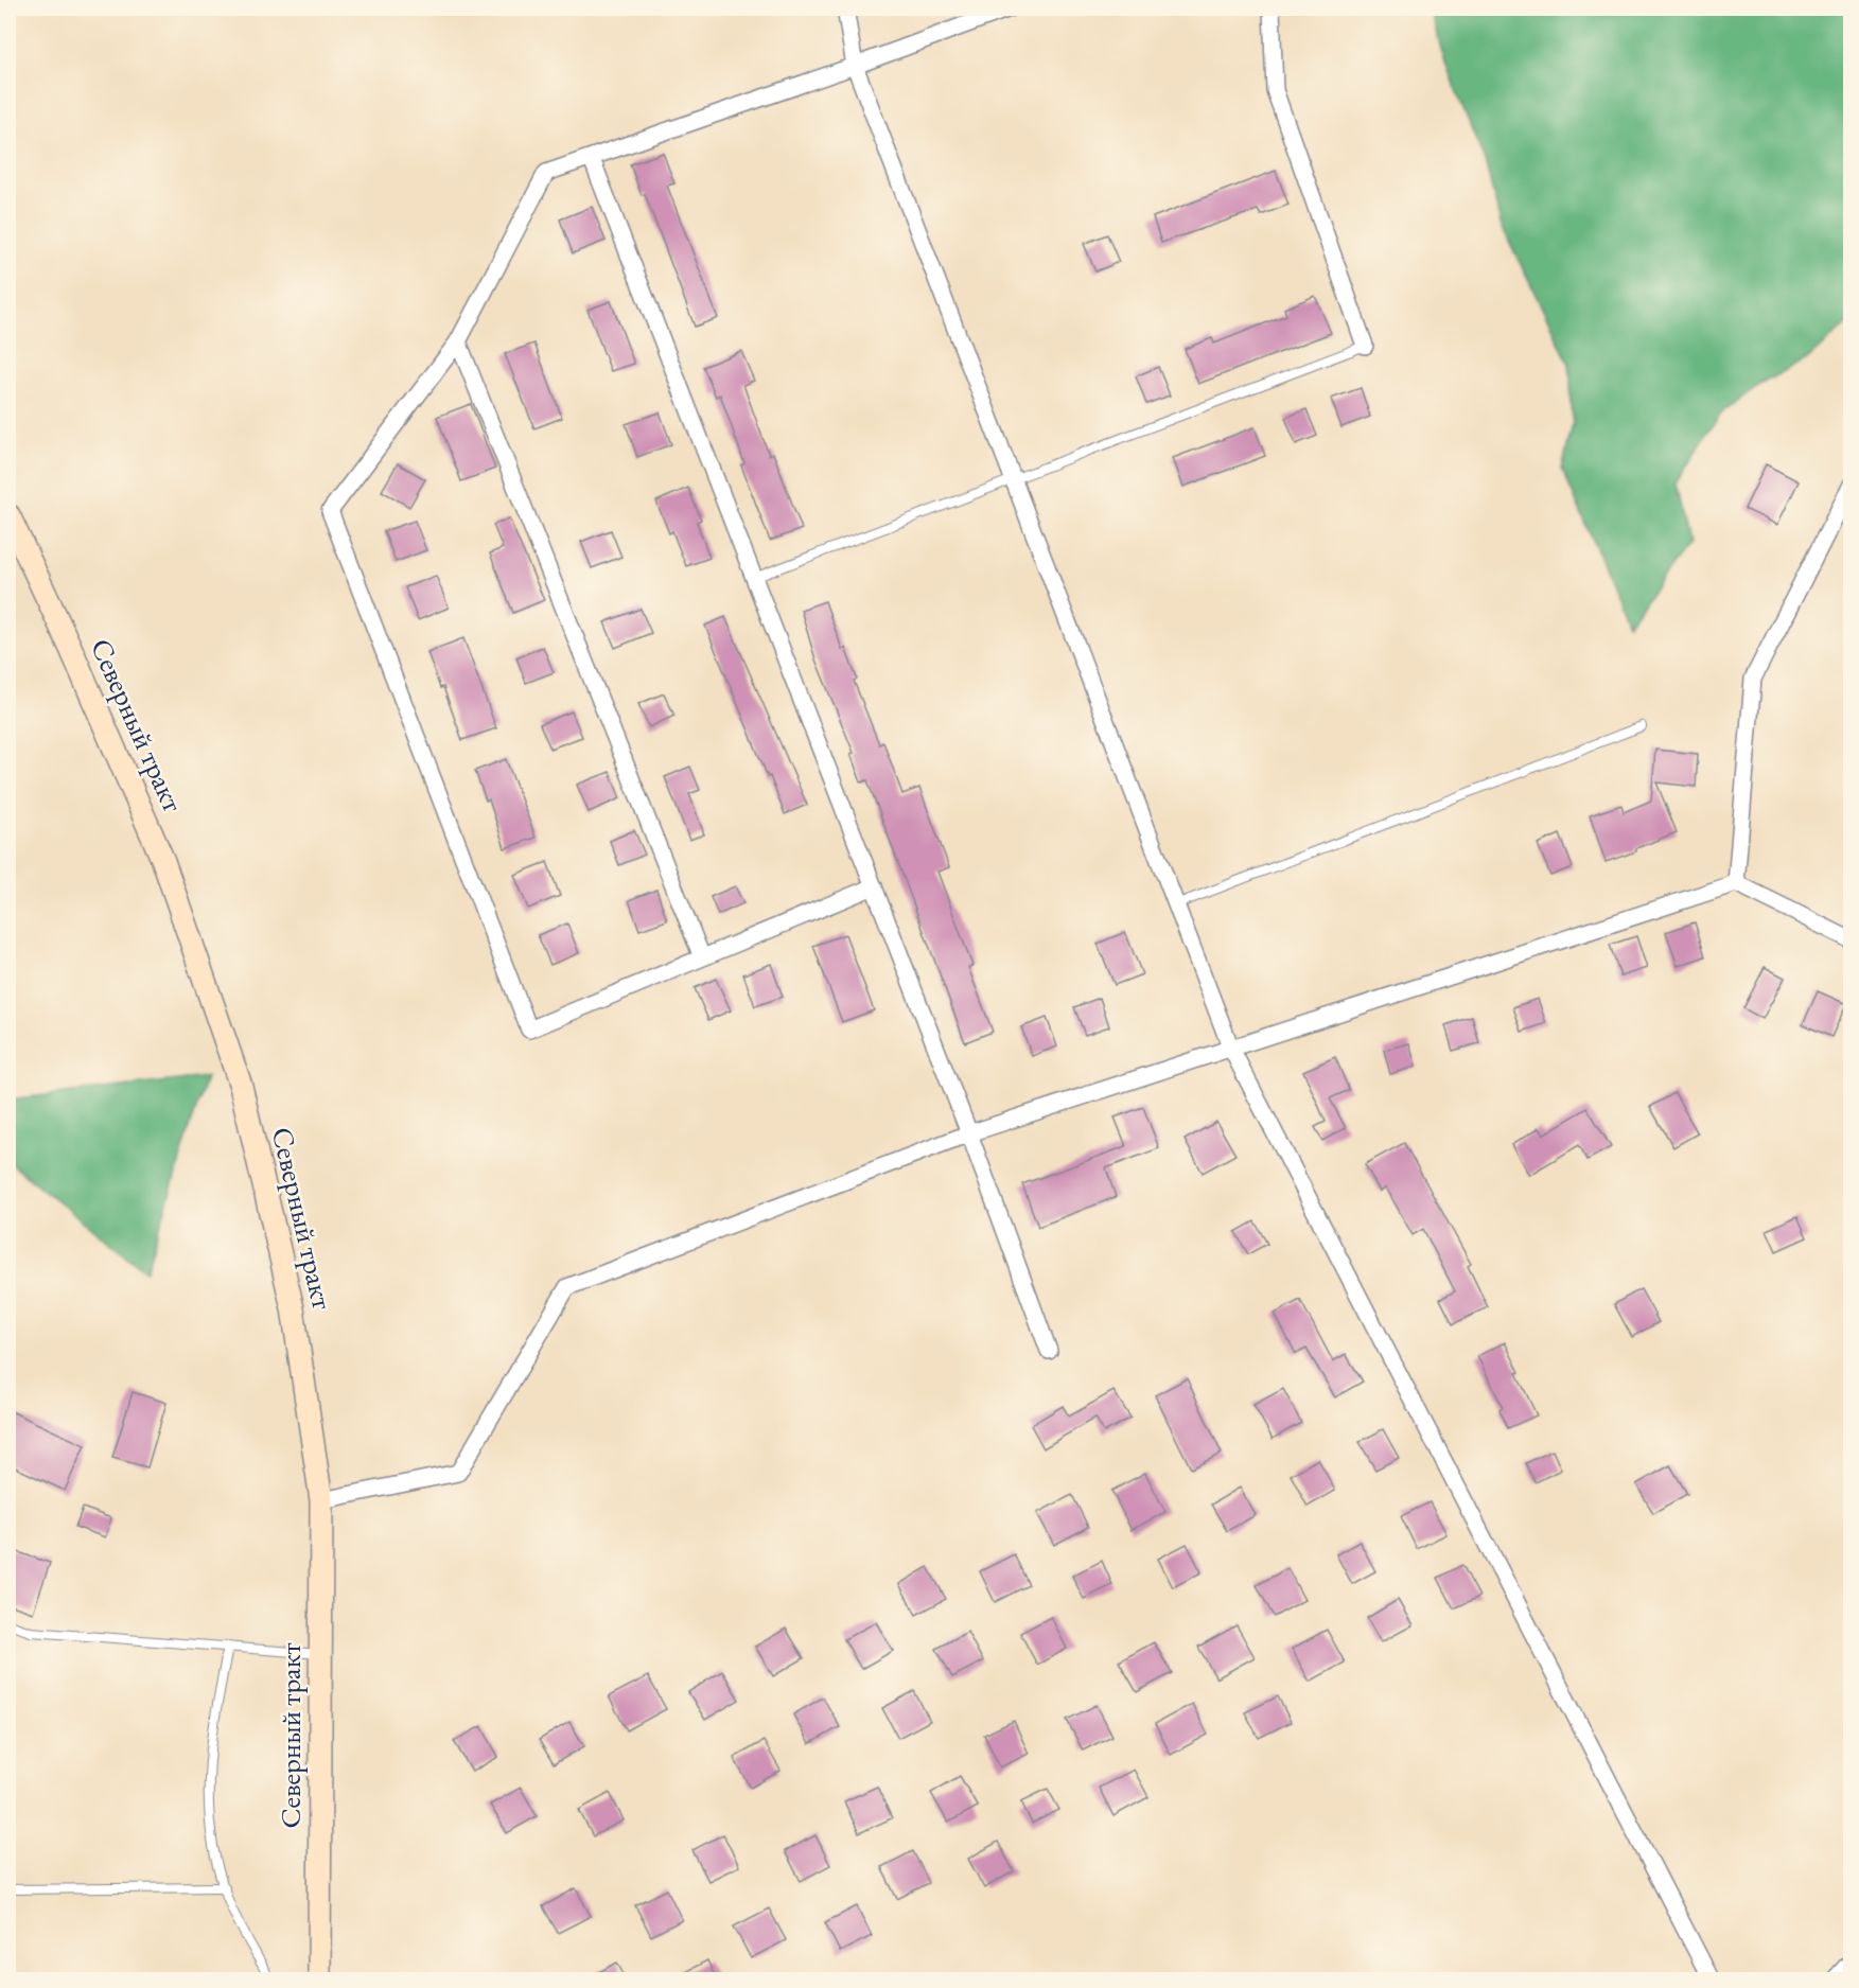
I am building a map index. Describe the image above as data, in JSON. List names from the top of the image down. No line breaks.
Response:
{"streets":{"main road":["Северный тракт"]}}
